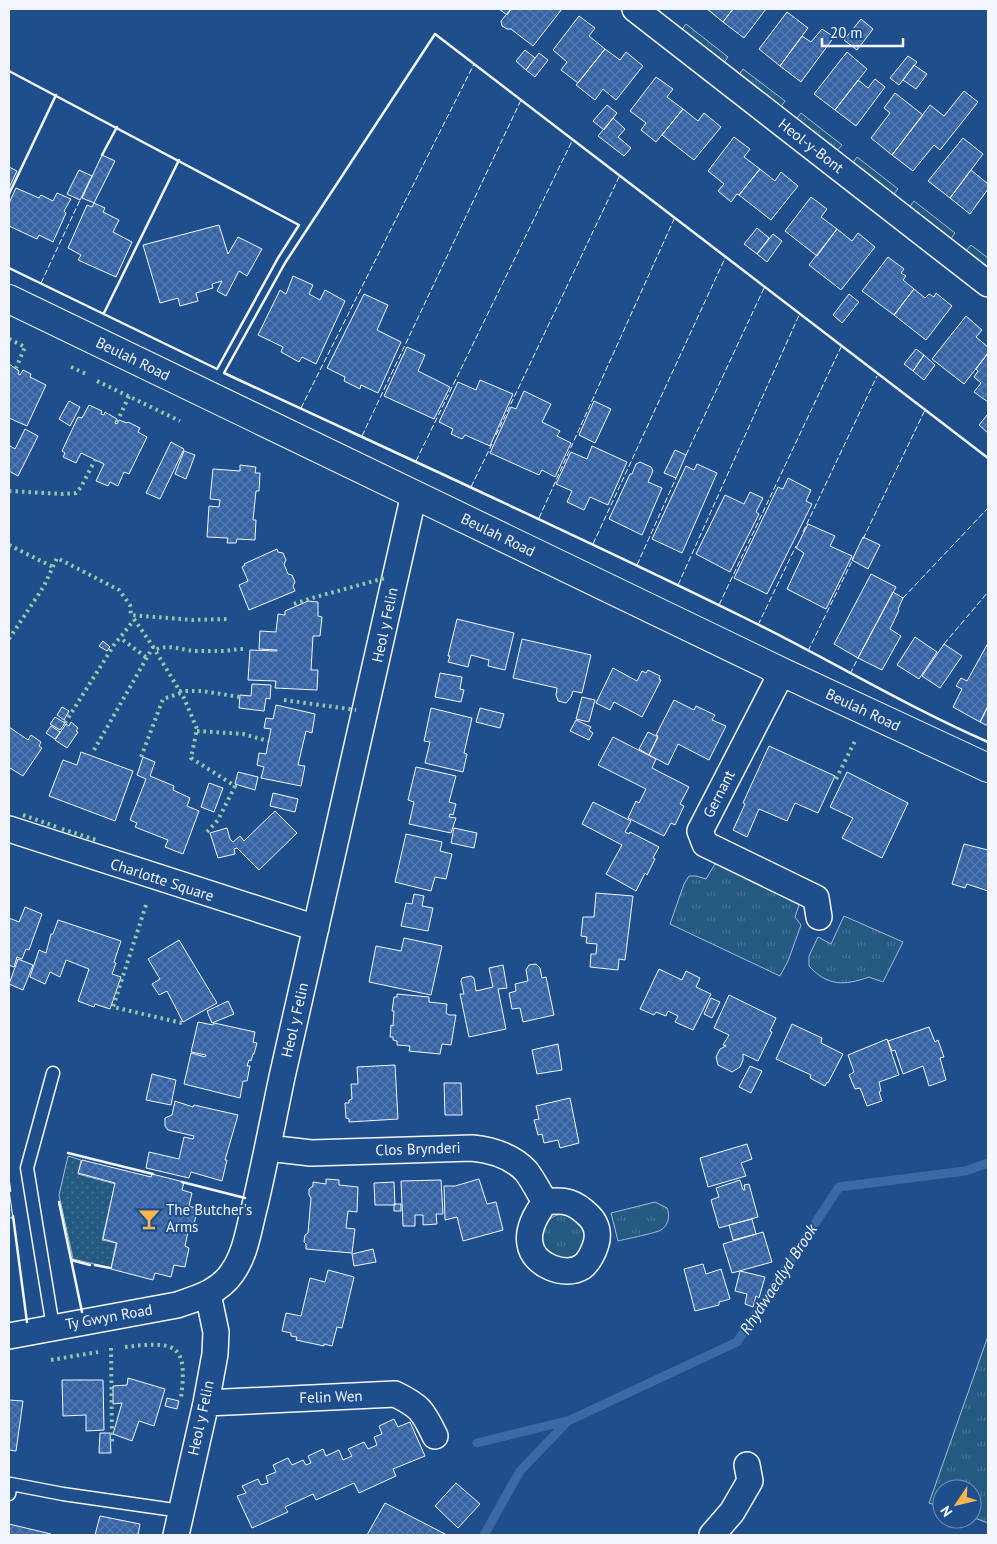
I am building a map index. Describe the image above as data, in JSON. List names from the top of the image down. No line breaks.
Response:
{"streets":{"street":["Heol-y-Bont","Beulah Road","Heol y Felin","Gernant","Charlotte Square","Clos Brynderi","Ty Gwyn Road","Felin Wen"]},"crossings":[["Beulah Road","Heol y Felin"],["Beulah Road","Gernant"],["Heol y Felin","Charlotte Square"],["Heol y Felin","Clos Brynderi"],["Heol y Felin","Ty Gwyn Road"],["Heol y Felin","Felin Wen"]],"water":["Rhydwaedlyd Brook"],"places":{"bar":["The Butcher's Arms"]},"scale_bar":"20 m","north":"bottom left"}
